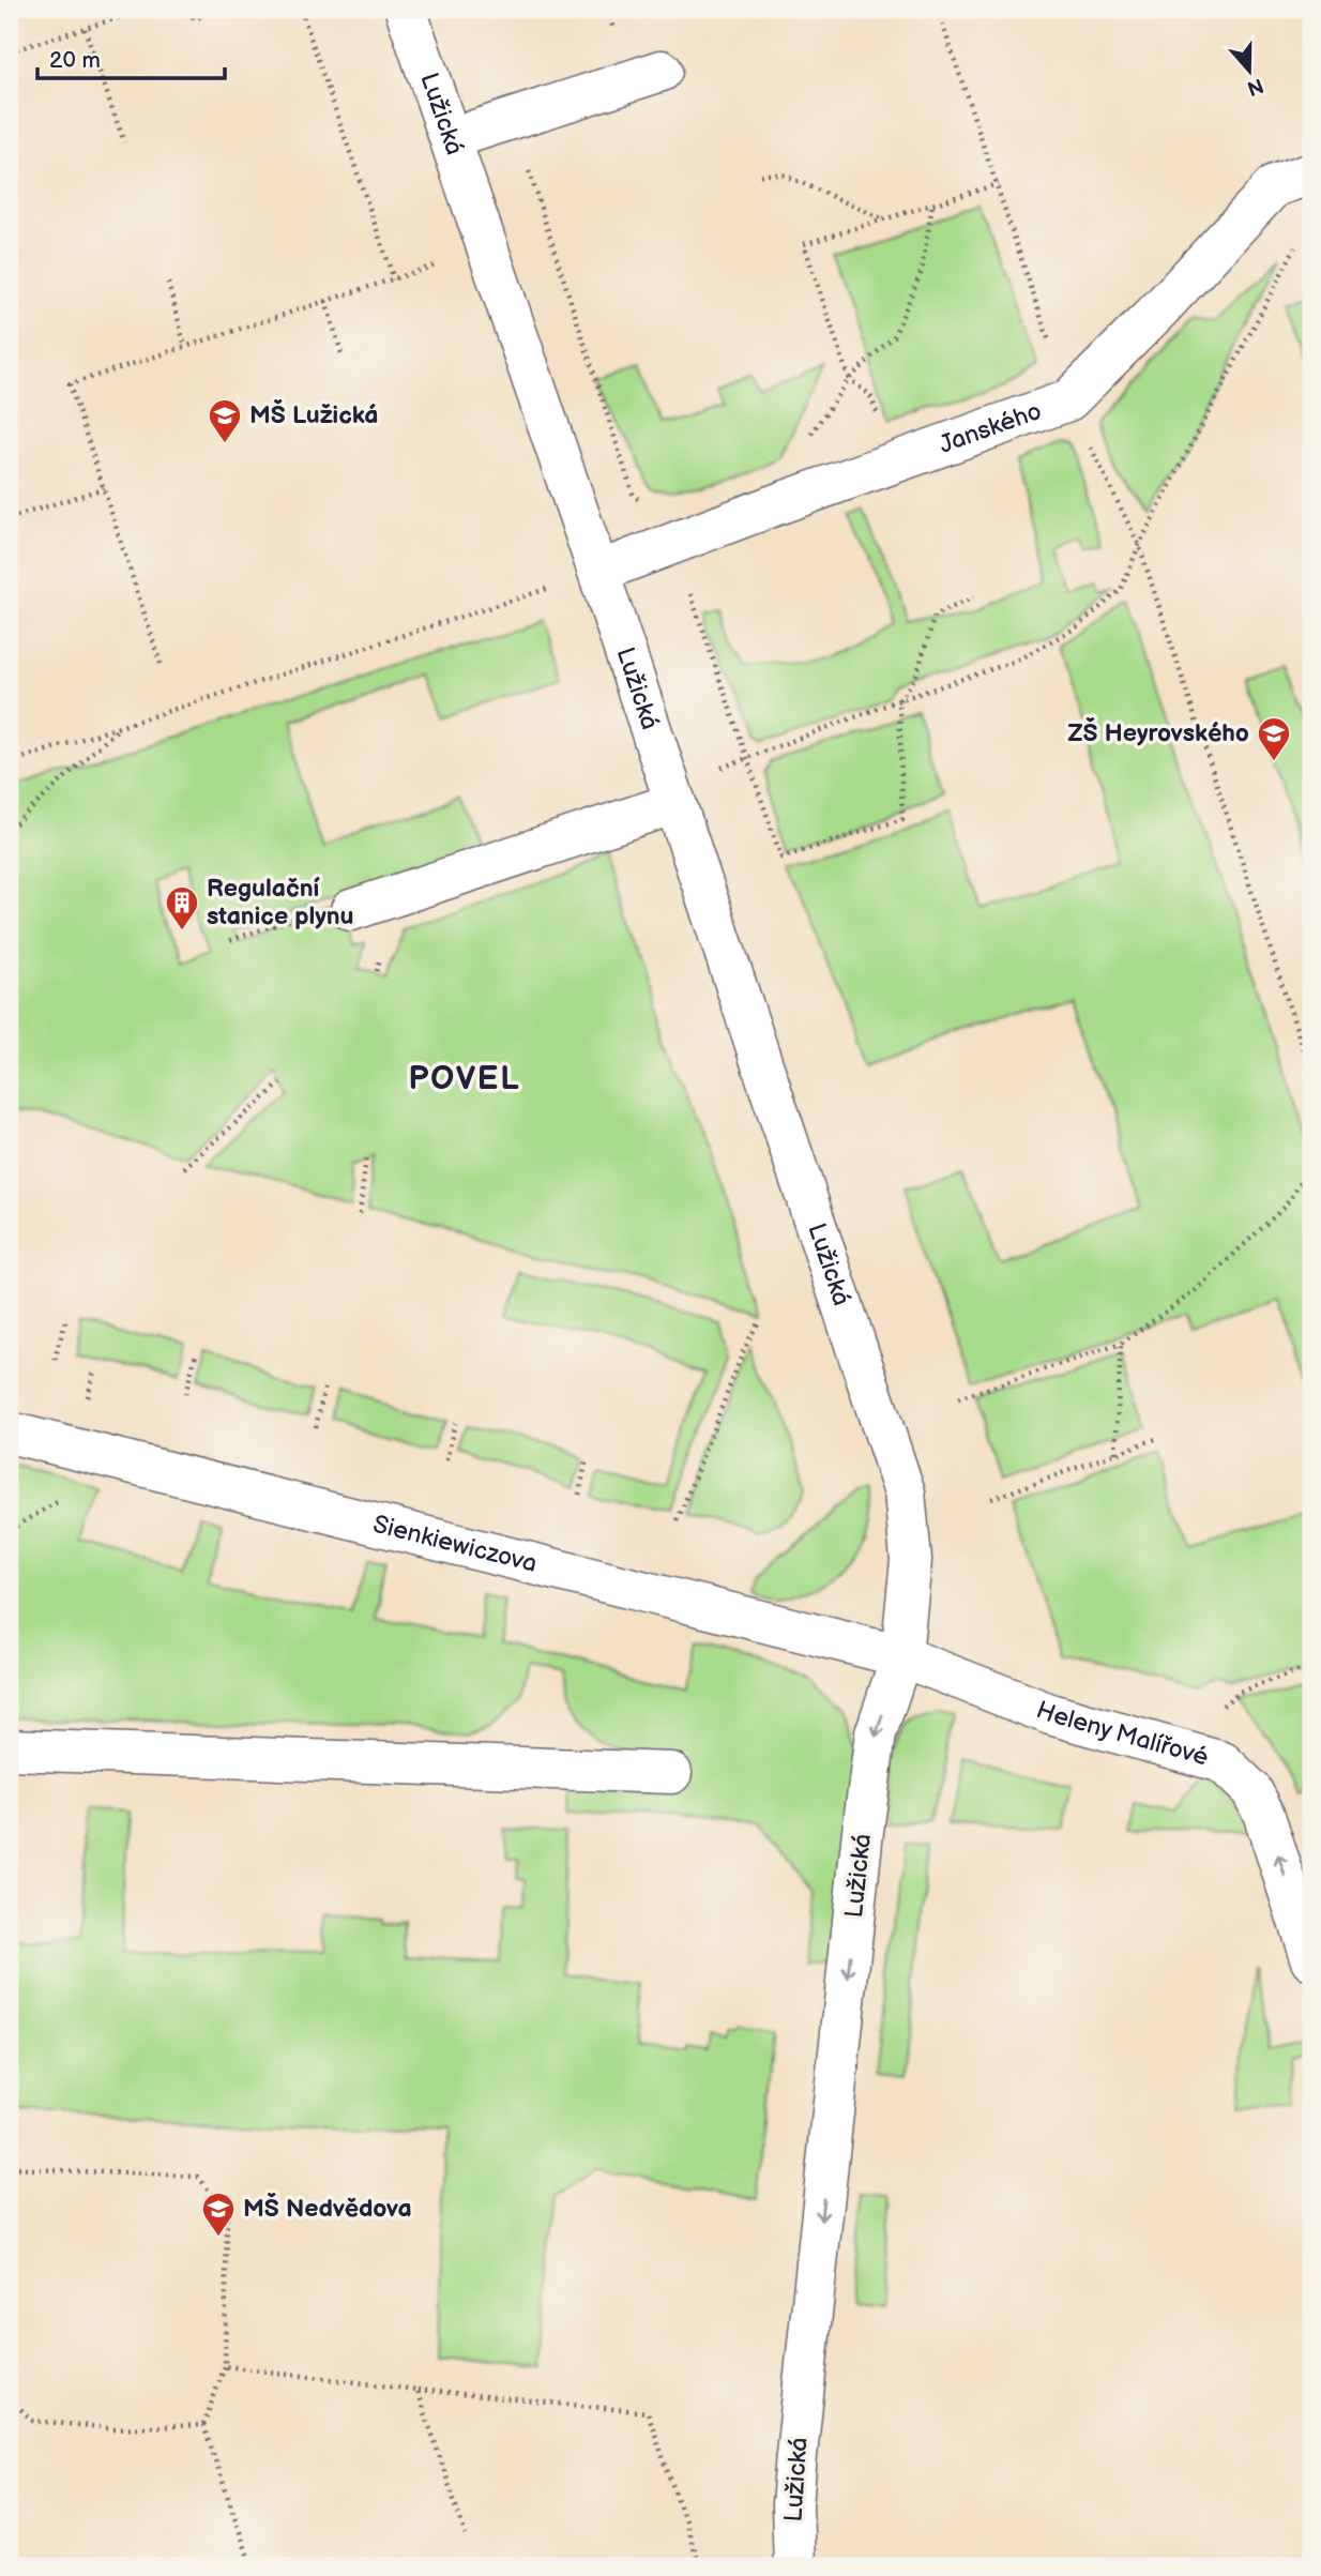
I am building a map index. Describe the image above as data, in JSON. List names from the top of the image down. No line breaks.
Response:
{"streets":{"street":["Lužická","Janského","Sienkiewiczova","Heleny Malířové"]},"crossings":[["Lužická","Janského"],["Lužická","Sienkiewiczova"],["Lužická","Heleny Malířové"],["Sienkiewiczova","Heleny Malířové"]],"one_way":["Heleny Malířové"],"districts":["POVEL"],"places":{"school or university":["MŠ Lužická","ZŠ Heyrovského","MŠ Nedvědova"],"building":["Regulační stanice plynu"]},"scale_bar":"20 m","north":"bottom"}
